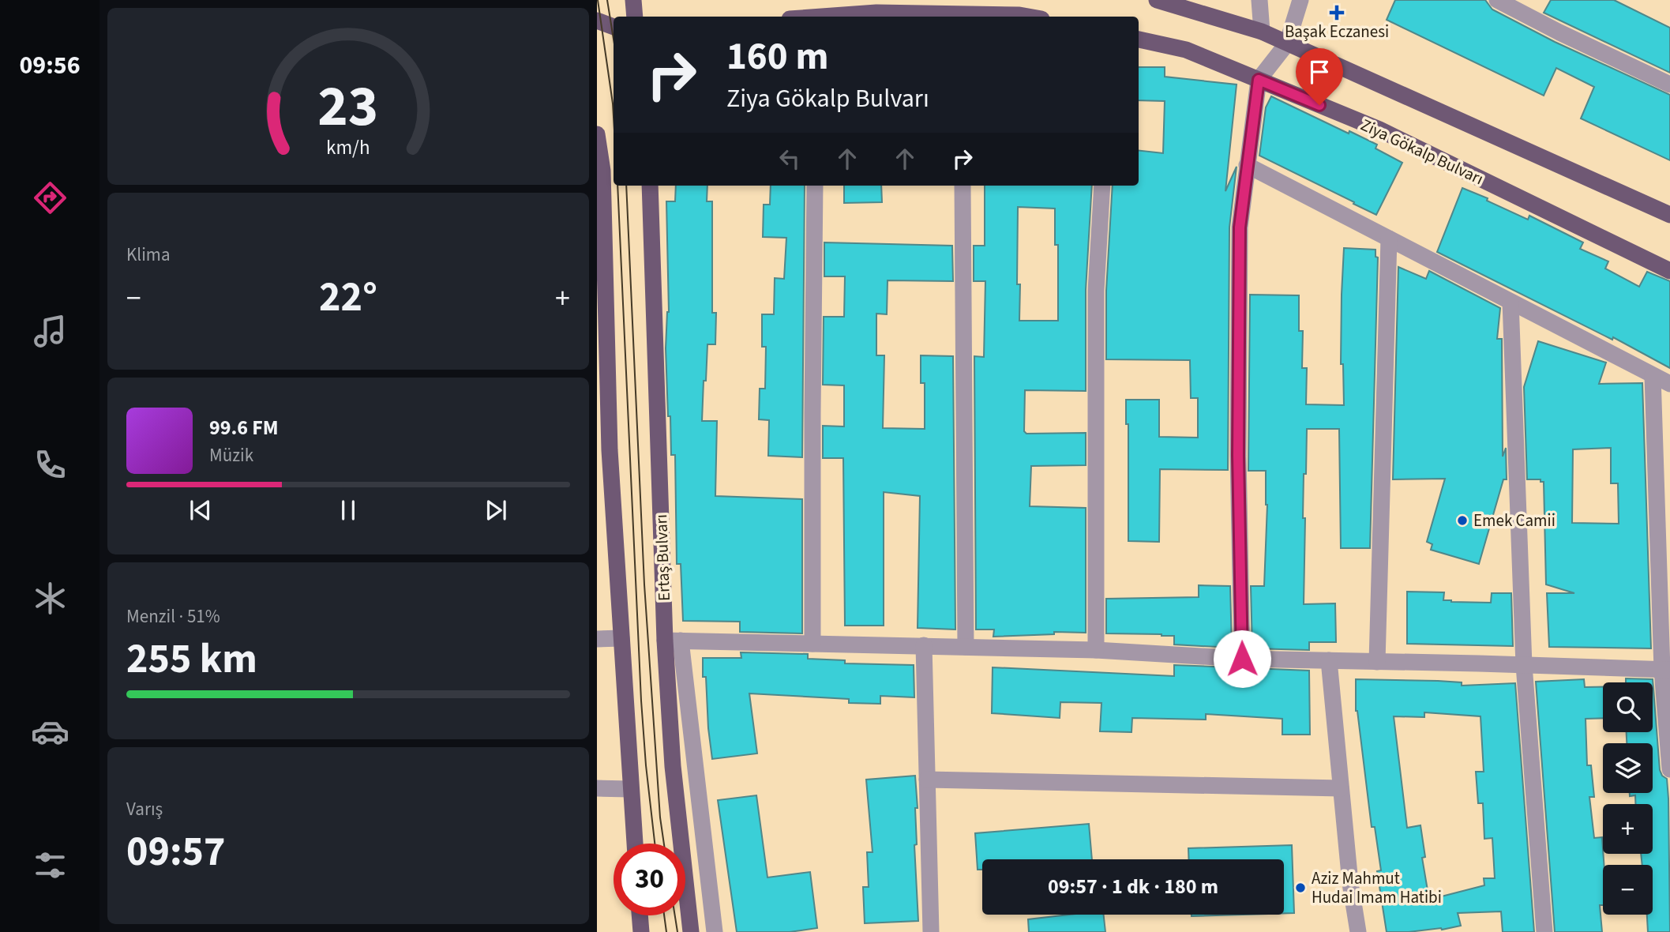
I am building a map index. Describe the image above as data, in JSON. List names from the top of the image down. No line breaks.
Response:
{"streets":{"main road":["Ziya Gökalp Bulvarı","Ertaş Bulvarı"]},"places":{"health":["Başak Eczanesi"],"other":["Emek Camii","Aziz Mahmut Hudai Imam Hatibi"]},"page":{"tabs":"09:56","turn":["160 m","Ziya Gökalp Bulvarı"],"tile":["Klima",["Menzil · 51%","255 km"],["Varış","09:57"]],"heat":["−","22°","+"],"song":["99.6 FM","Müzik"],"map_buttons":["+","−"],"limit":"30","trip":"09:57 · 1 dk · 180 m","gauge":["23","km/h"]}}
